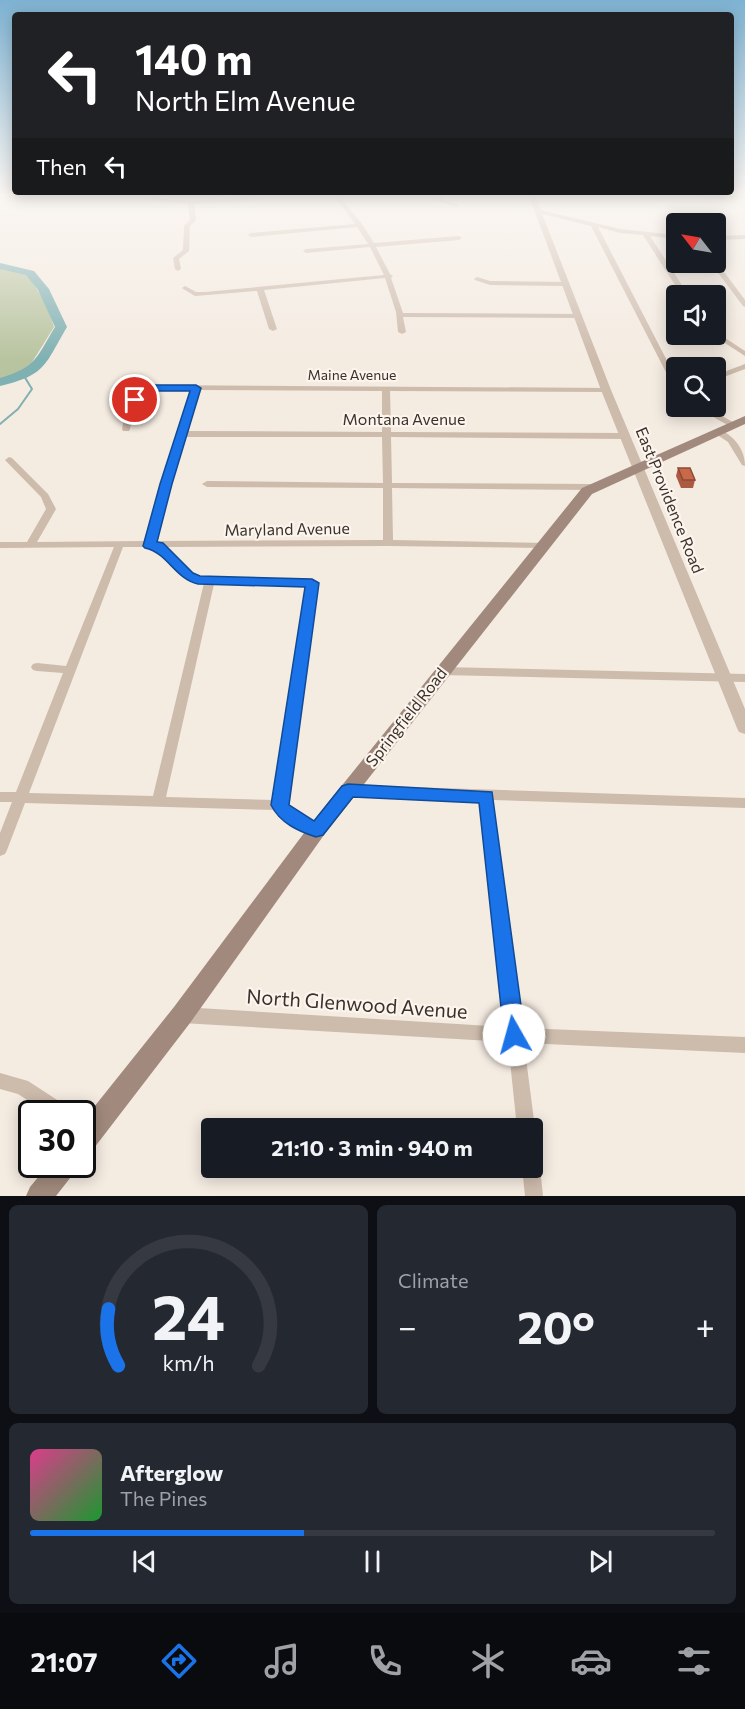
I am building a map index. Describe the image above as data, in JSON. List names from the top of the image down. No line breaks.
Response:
{"streets":{"main road":["Springfield Road"],"street":["Maine Avenue","Montana Avenue","East Providence Road","Maryland Avenue","North Glenwood Avenue"]},"crossings":[["Maine Avenue","East Providence Road"],["Montana Avenue","East Providence Road"],["East Providence Road","Springfield Road"],["Maryland Avenue","Springfield Road"],["Springfield Road","North Glenwood Avenue"]],"north":"top left","page":{"turn":["140 m","North Elm Avenue"],"then":"Then","limit":"30","trip":"21:10 · 3 min · 940 m","tile":"Climate","heat":["−","20°","+"],"song":["Afterglow","The Pines"],"tabs":"21:07","gauge":["24","km/h"]}}
